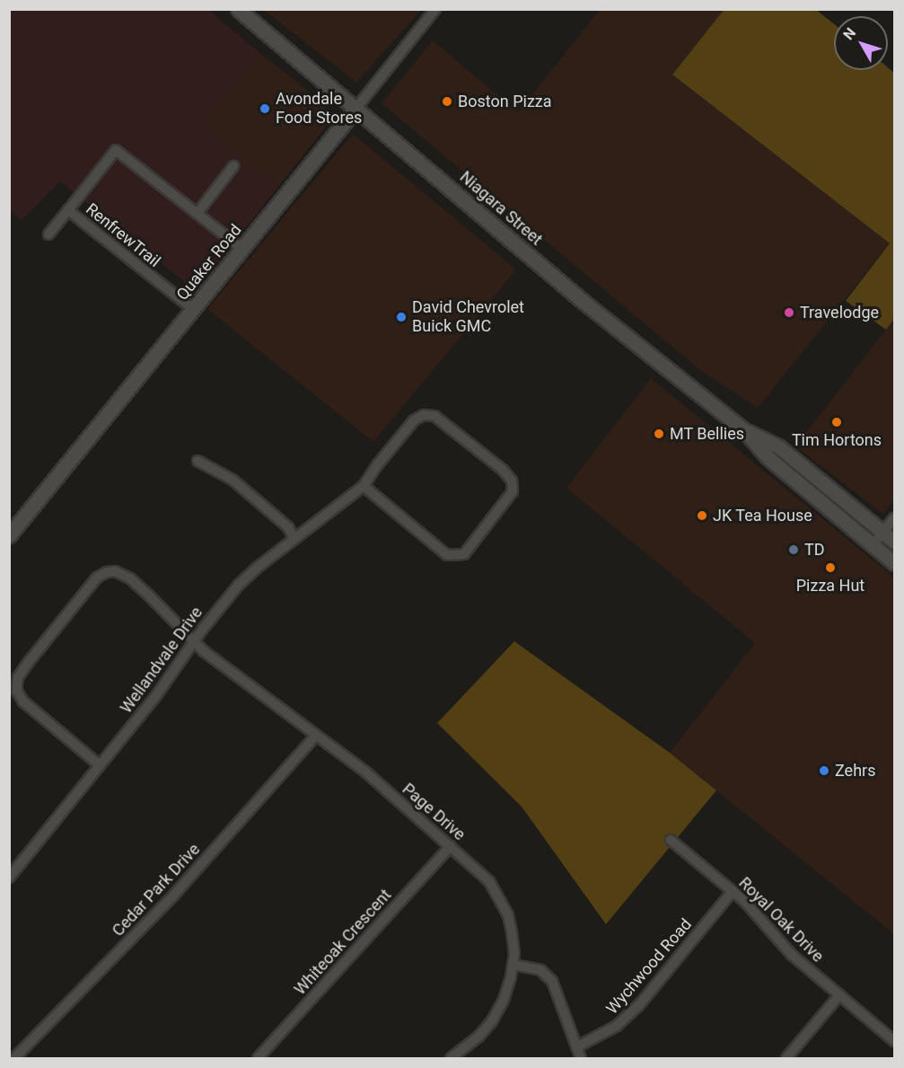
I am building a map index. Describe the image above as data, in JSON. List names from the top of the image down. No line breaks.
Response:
{"streets":{"main road":["Niagara Street","Quaker Road"],"street":["RenfrewTrail","Wellandvale Drive","Page Drive","Cedar Park Drive","Royal Oak Drive","Whiteoak Crescent","Wychwood Road"]},"crossings":[["Niagara Street","Quaker Road"],["RenfrewTrail","Quaker Road"],["Wellandvale Drive","Page Drive"],["Page Drive","Cedar Park Drive"],["Page Drive","Whiteoak Crescent"],["Royal Oak Drive","Wychwood Road"]],"places":["Boston Pizza","Avondale Food Stores","Travelodge","David Chevrolet Buick GMC","Tim Hortons","MT Bellies","JK Tea House","TD","Pizza Hut","Zehrs"],"north":"top left"}
